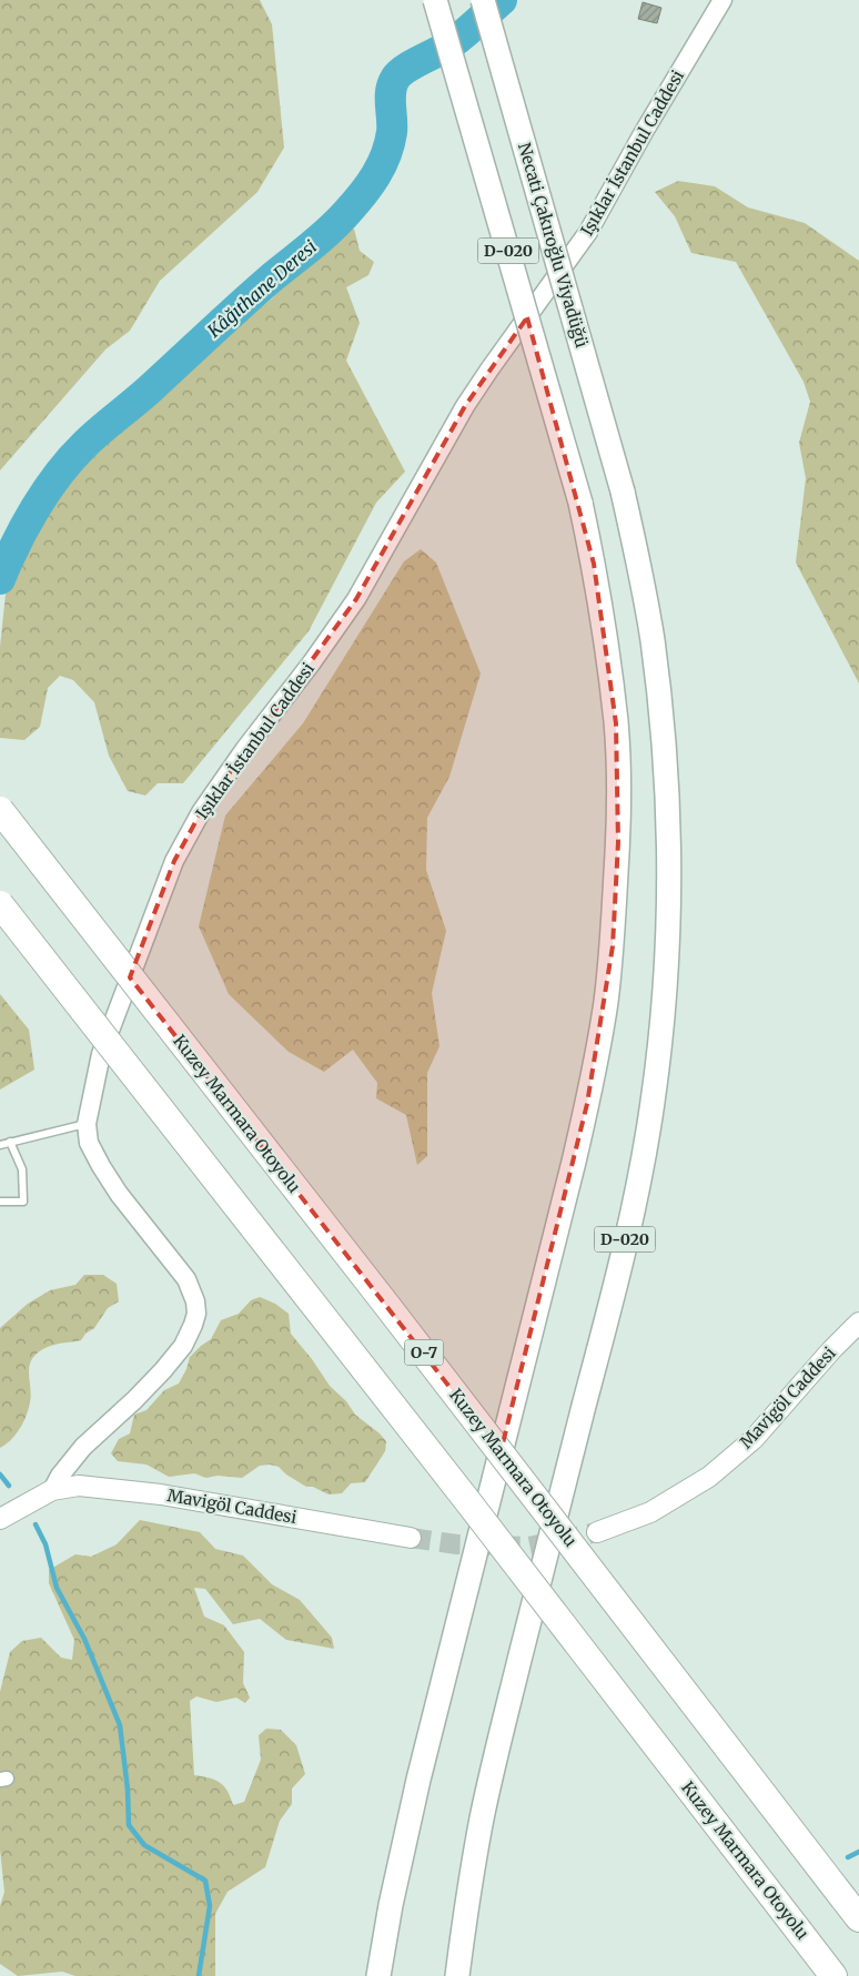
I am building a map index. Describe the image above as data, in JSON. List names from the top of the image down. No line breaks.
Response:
{"streets":{"highway":["Necati Çakıroğlu Viyadüğü","D-020","Kuzey Marmara Otoyolu","O-7"],"main road":["Mavigöl Caddesi"],"street":["Işıklar İstanbul Caddesi"]},"crossings":[["Işıklar İstanbul Caddesi","Mavigöl Caddesi"]],"water":["Kâğıthane Deresi"]}
